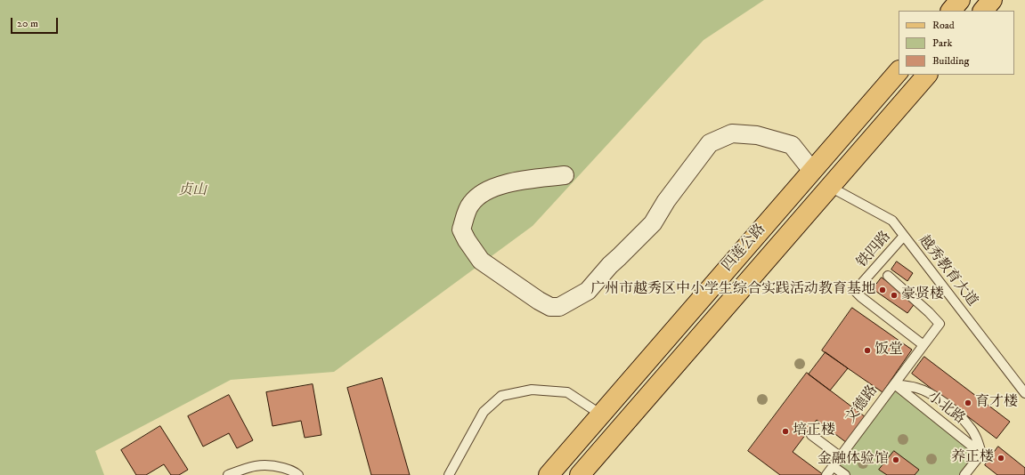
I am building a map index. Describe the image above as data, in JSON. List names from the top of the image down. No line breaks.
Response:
{"streets":{"main road":["四莲公路"],"lane":["铁四路","越秀教育大道","文德路","小北路"]},"crossings":[["四莲公路","越秀教育大道"],["铁四路","越秀教育大道"],["文德路","小北路"]],"parks":["贞山"],"places":["广州市越秀区中小学生综合实践活动教育基地","豪贤楼","饭堂","育才楼","培正楼","养正楼","金融体验馆"],"legend":["Road","Park","Building"],"scale_bar":"20 m"}
